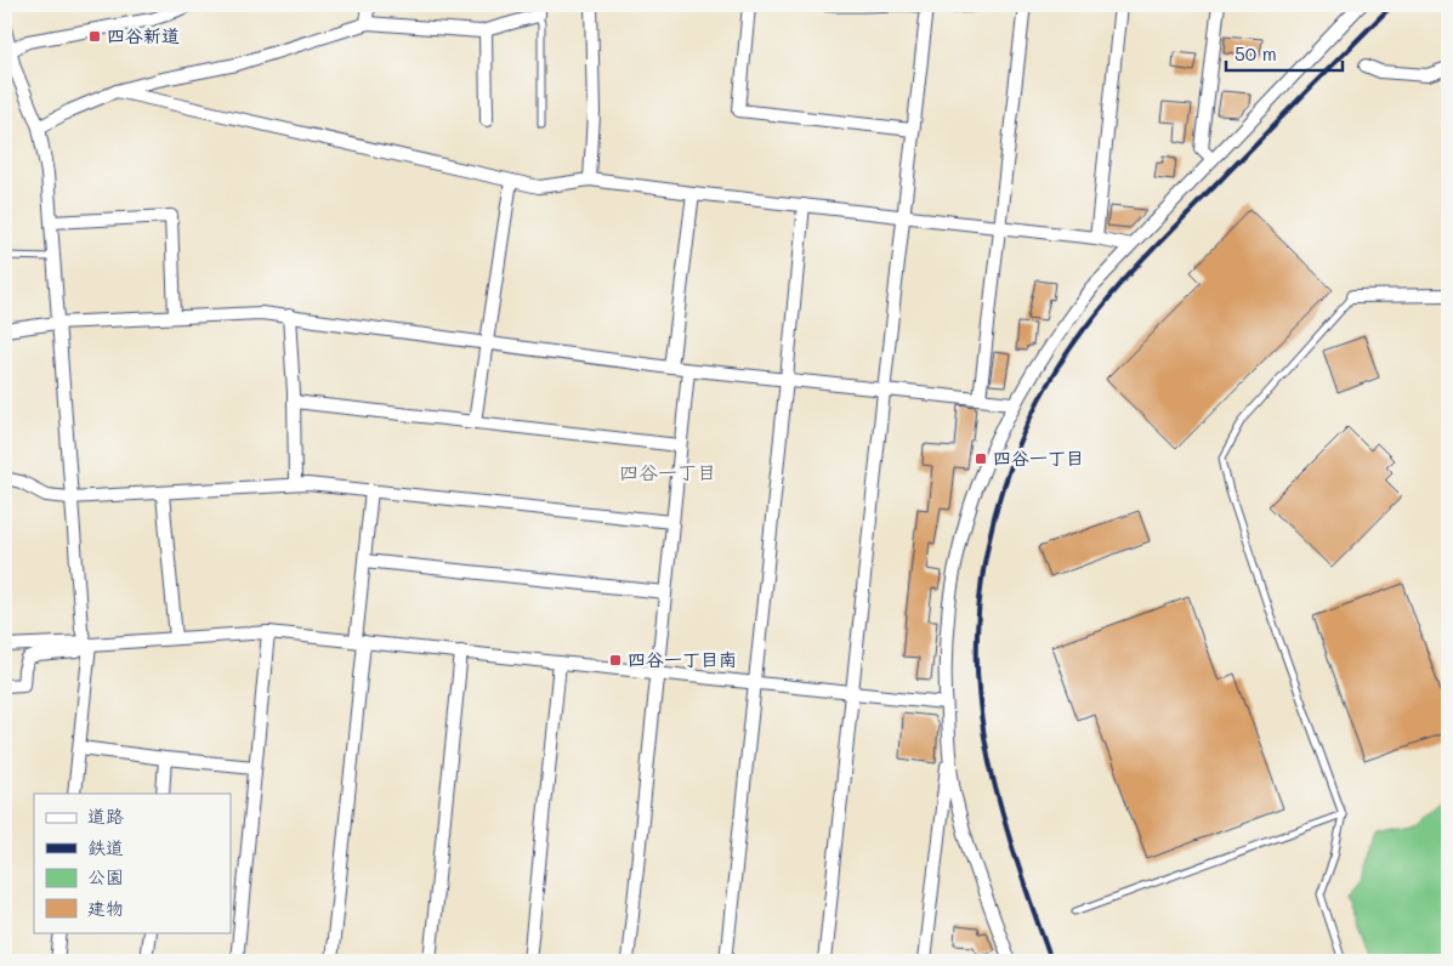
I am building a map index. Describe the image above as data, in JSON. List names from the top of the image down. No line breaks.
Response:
{"districts":["四谷一丁目"],"places":{"transit":["四谷新道","四谷一丁目","四谷一丁目南"]},"legend":["道路","鉄道","公園","建物"],"scale_bar":"50 m"}
